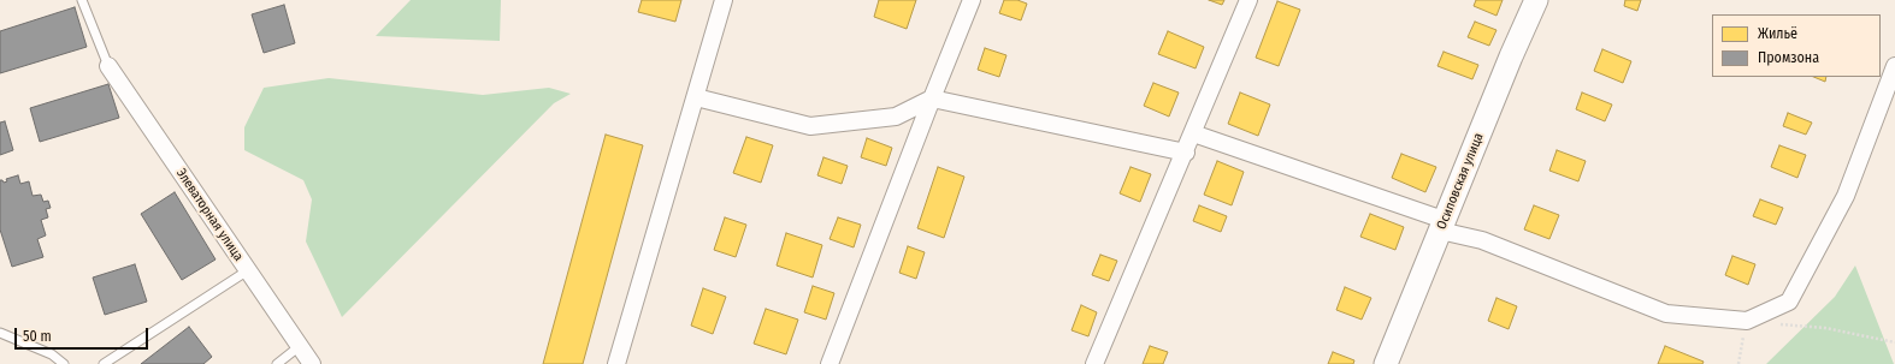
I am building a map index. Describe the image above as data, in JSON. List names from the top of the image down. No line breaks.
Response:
{"streets":{"street":["Осиповская улица","Элеваторная улица"]},"legend":["Жильё","Промзона"],"scale_bar":"50 m"}
